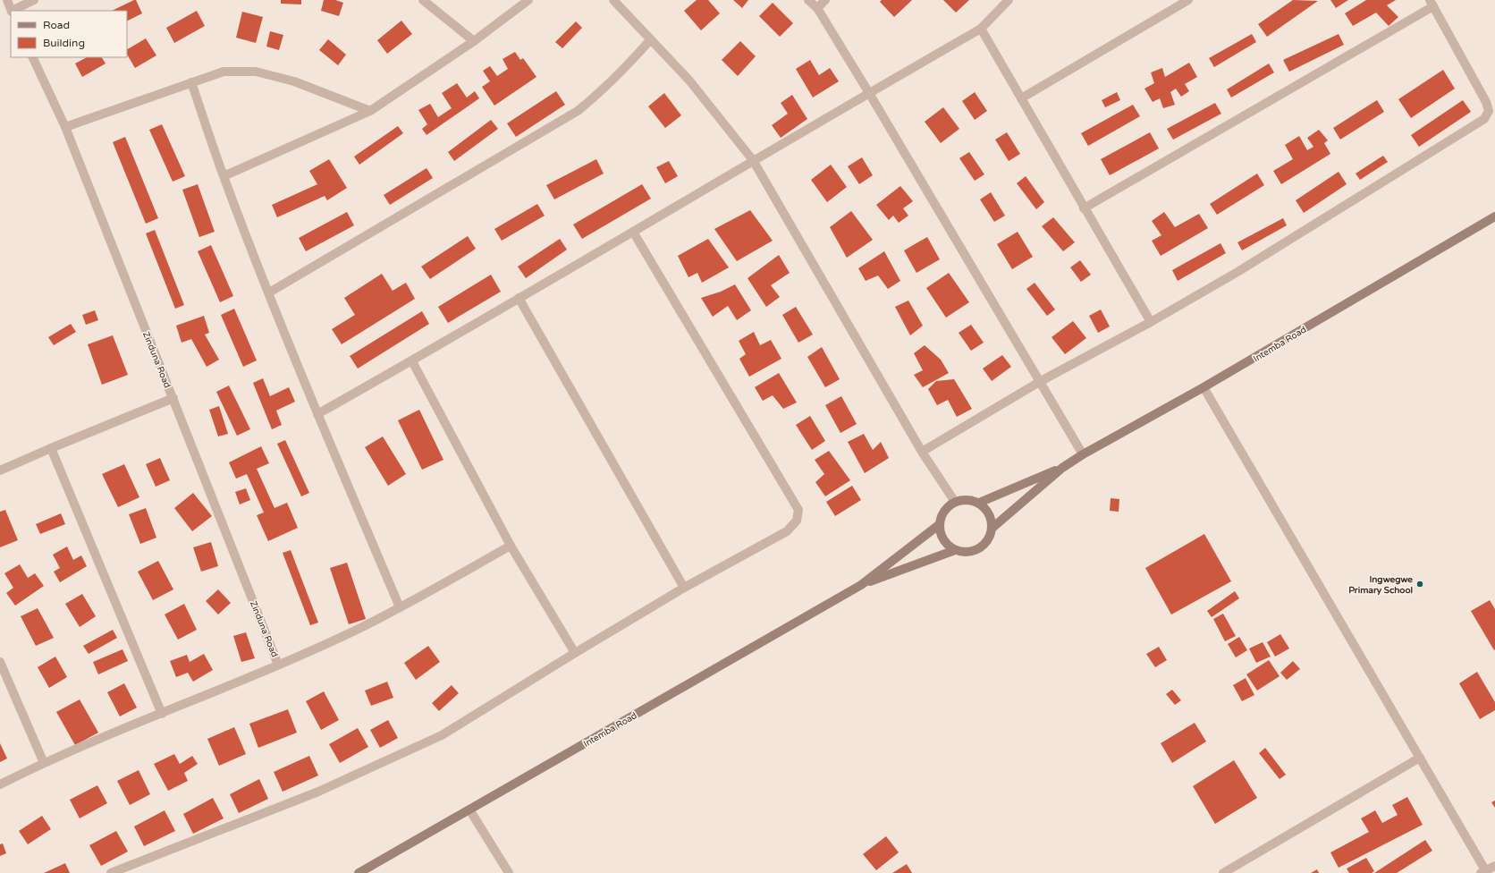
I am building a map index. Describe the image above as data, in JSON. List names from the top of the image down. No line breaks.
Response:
{"streets":{"street":["Intemba Road","Zinduna Road"]},"places":["Ingwegwe Primary School"],"legend":["Road","Building"]}
